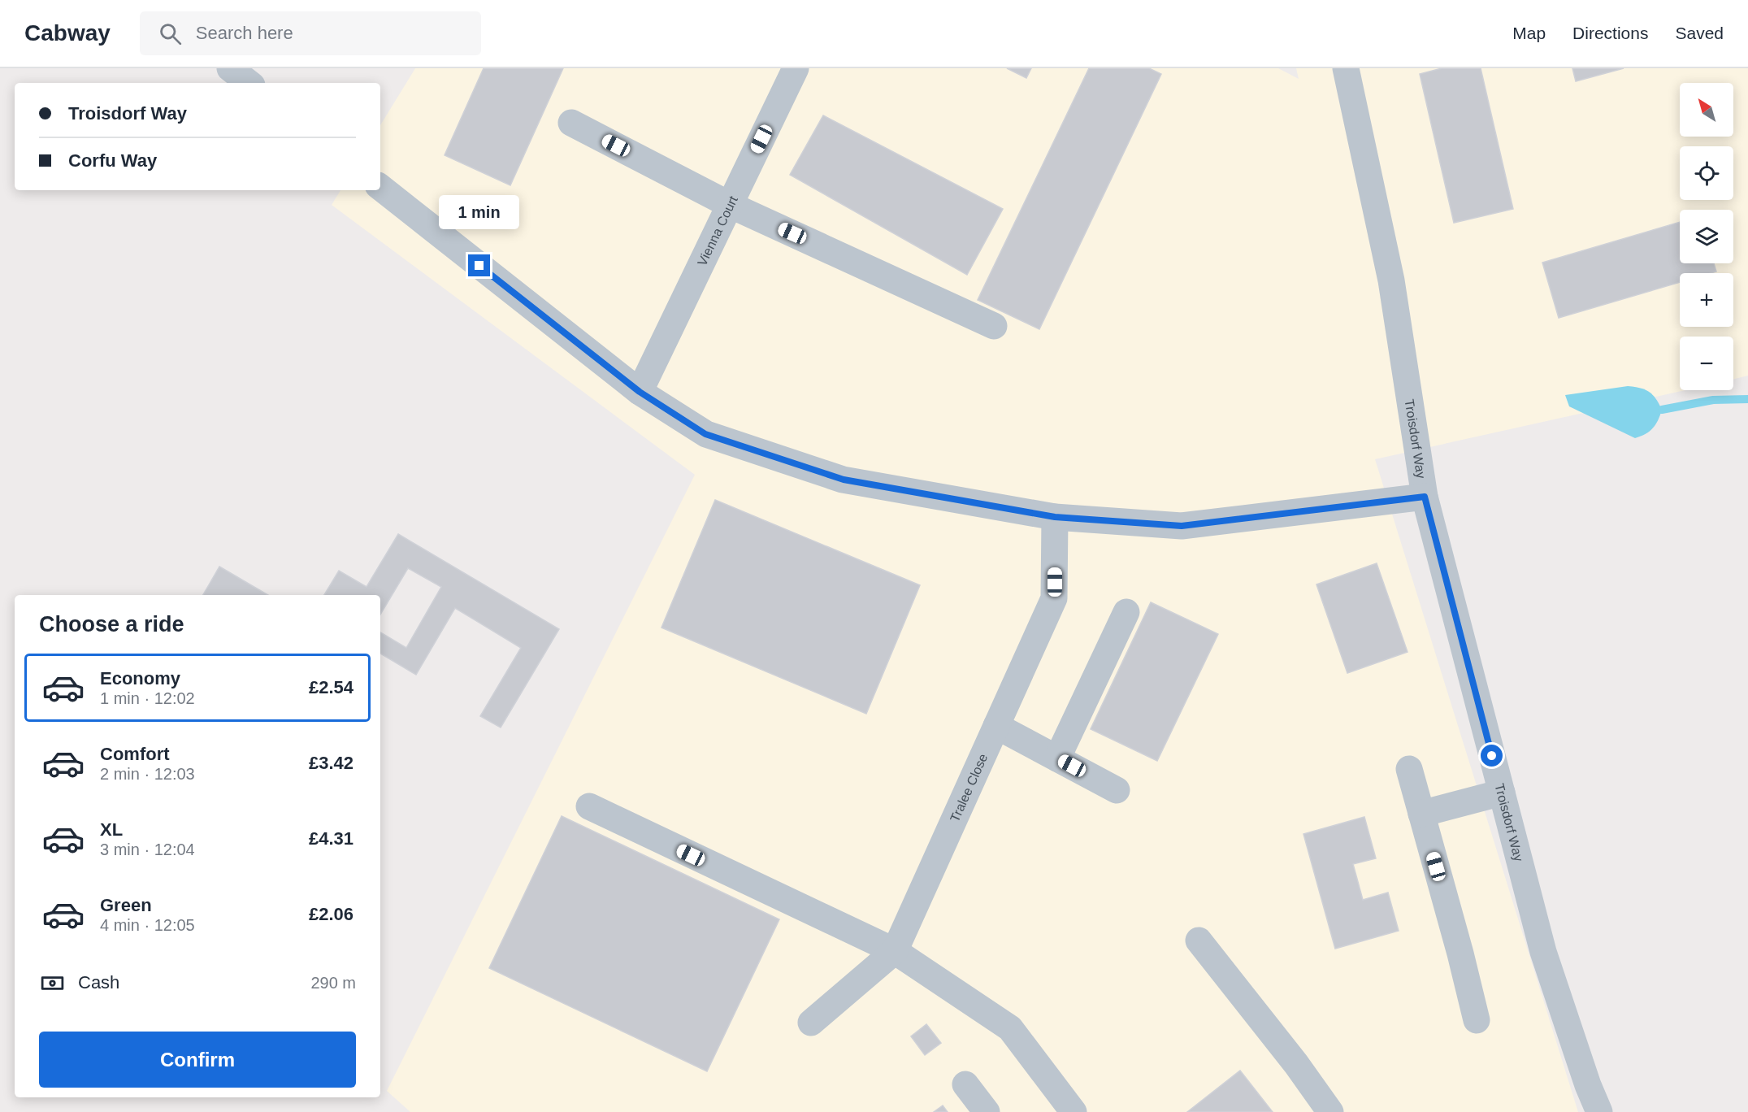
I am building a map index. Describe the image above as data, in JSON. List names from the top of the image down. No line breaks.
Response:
{"streets":{"street":["Vienna Court","Troisdorf Way","Tralee Close"]},"north":"top left","page":{"header":"Cabway","search":"Search here","nav":["Map","Directions","Saved"],"map_buttons":["+","−"],"banner":["Troisdorf Way","Corfu Way"],"bubble":"1 min","heading":"Choose a ride","list":[{"name":"Economy","note":"1 min · 12:02","value":"£2.54"},{"name":"Comfort","note":"2 min · 12:03","value":"£3.42"},{"name":"XL","note":"3 min · 12:04","value":"£4.31"},{"name":"Green","note":"4 min · 12:05","value":"£2.06"}],"pay":["Cash","290 m"],"buttons":"Confirm"}}
